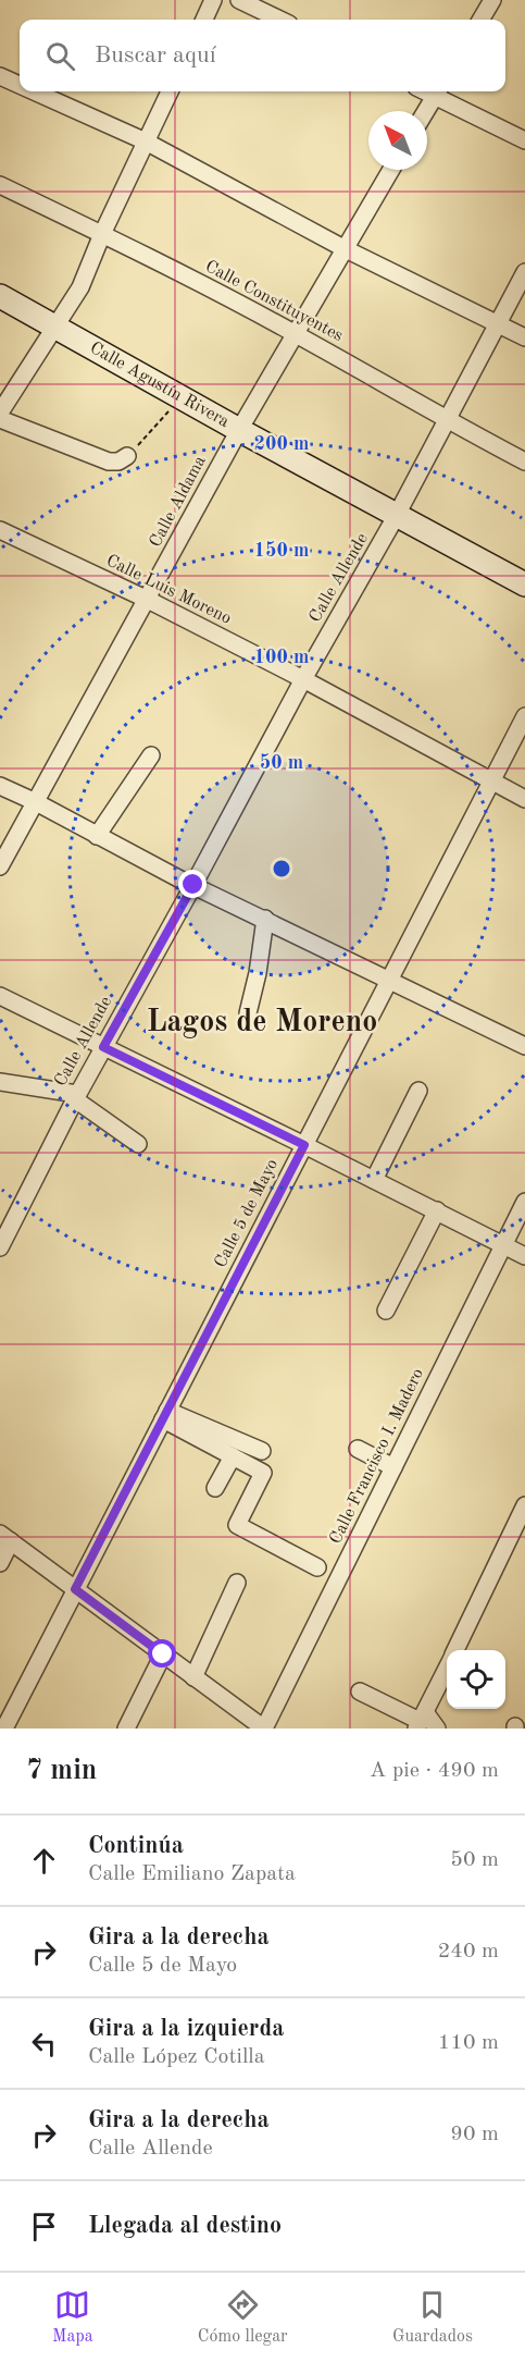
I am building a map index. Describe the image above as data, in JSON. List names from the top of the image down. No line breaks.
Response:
{"streets":{"main road":["Calle Agustín Rivera"],"street":["Calle Constituyentes","Calle Aldama","Calle Allende","Calle Luis Moreno","Calle 5 de Mayo","Calle Francisco I. Madero"]},"crossings":[["Calle Constituyentes","Calle Aldama"],["Calle Constituyentes","Calle Allende"],["Calle Agustín Rivera","Calle Aldama"],["Calle Agustín Rivera","Calle Allende"],["Calle Aldama","Calle Luis Moreno"],["Calle Allende","Calle Luis Moreno"],["Calle Luis Moreno","Calle 5 de Mayo"]],"districts":["Lagos de Moreno"],"north":"top left","page":{"search":"Buscar aquí","heading":["7 min","A pie · 490 m"],"list":[["Continúa","Calle Emiliano Zapata","50 m"],["Gira a la derecha","Calle 5 de Mayo","240 m"],["Gira a la izquierda","Calle López Cotilla","110 m"],["Gira a la derecha","Calle Allende","90 m"],"Llegada al destino"],"nav":["Mapa","Cómo llegar","Guardados"]},"rings":["200 m","150 m","100 m","50 m"]}
